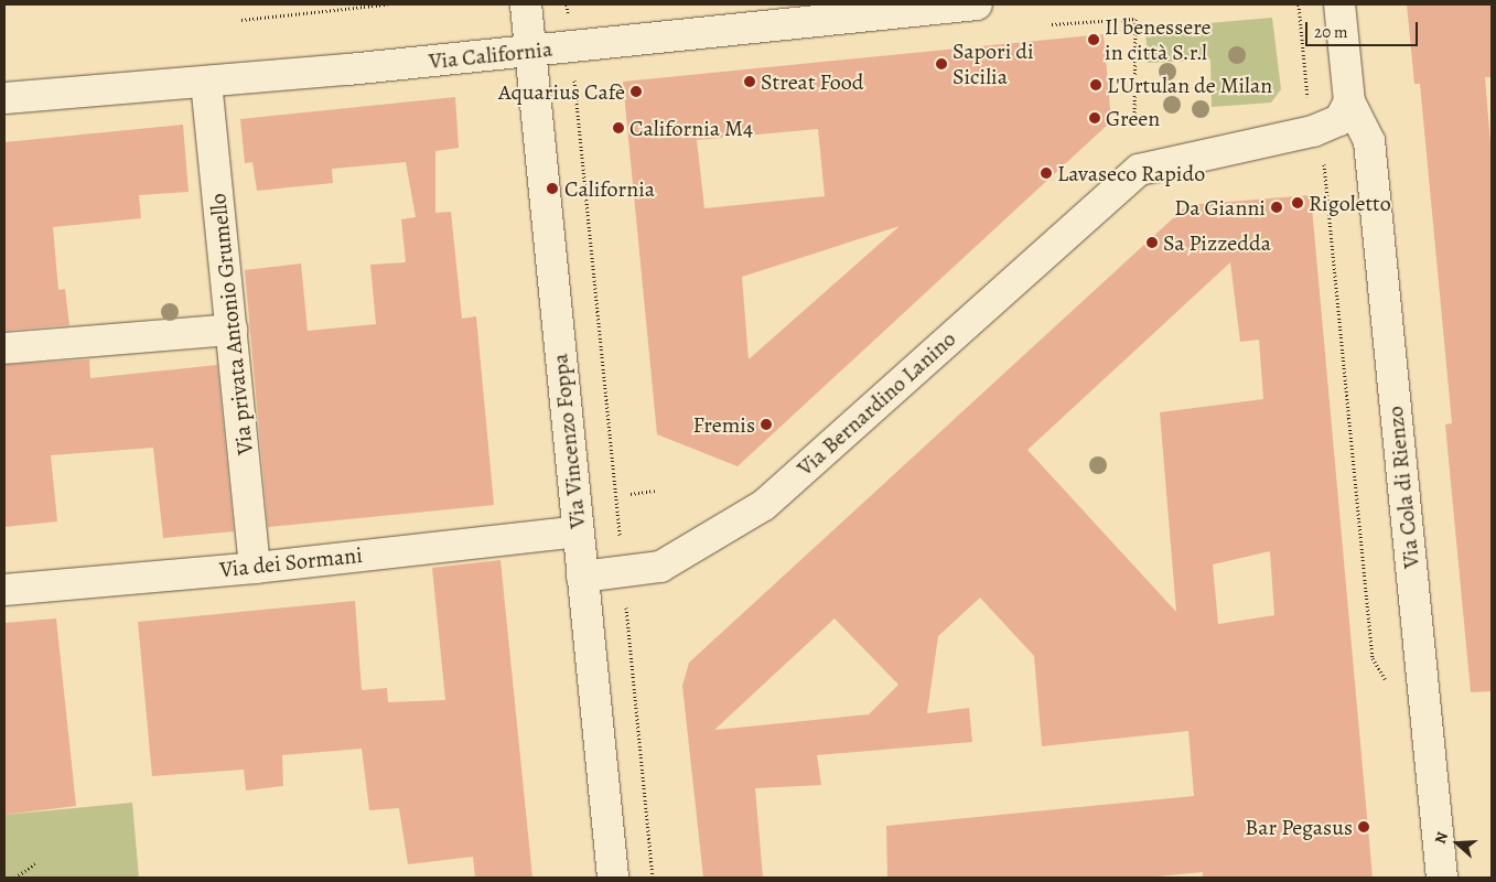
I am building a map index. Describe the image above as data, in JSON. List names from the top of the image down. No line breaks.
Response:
{"streets":{"street":["Via California","Via privata Antonio Grumello","Via Bernardino Lanino","Via Vincenzo Foppa","Via Cola di Rienzo","Via dei Sormani"]},"crossings":[["Via California","Via privata Antonio Grumello"],["Via California","Via Vincenzo Foppa"],["Via privata Antonio Grumello","Via dei Sormani"],["Via Bernardino Lanino","Via Vincenzo Foppa"],["Via Bernardino Lanino","Via Cola di Rienzo"],["Via Vincenzo Foppa","Via dei Sormani"]],"places":["Il benessere in città S.r.l","Sapori di Sicilia","Streat Food","L'Urtulan de Milan","Aquarius Cafè","Green","California M4","Lavaseco Rapido","California","Rigoletto","Da Gianni","Sa Pizzedda","Fremis","Bar Pegasus"],"scale_bar":"20 m","north":"left"}
